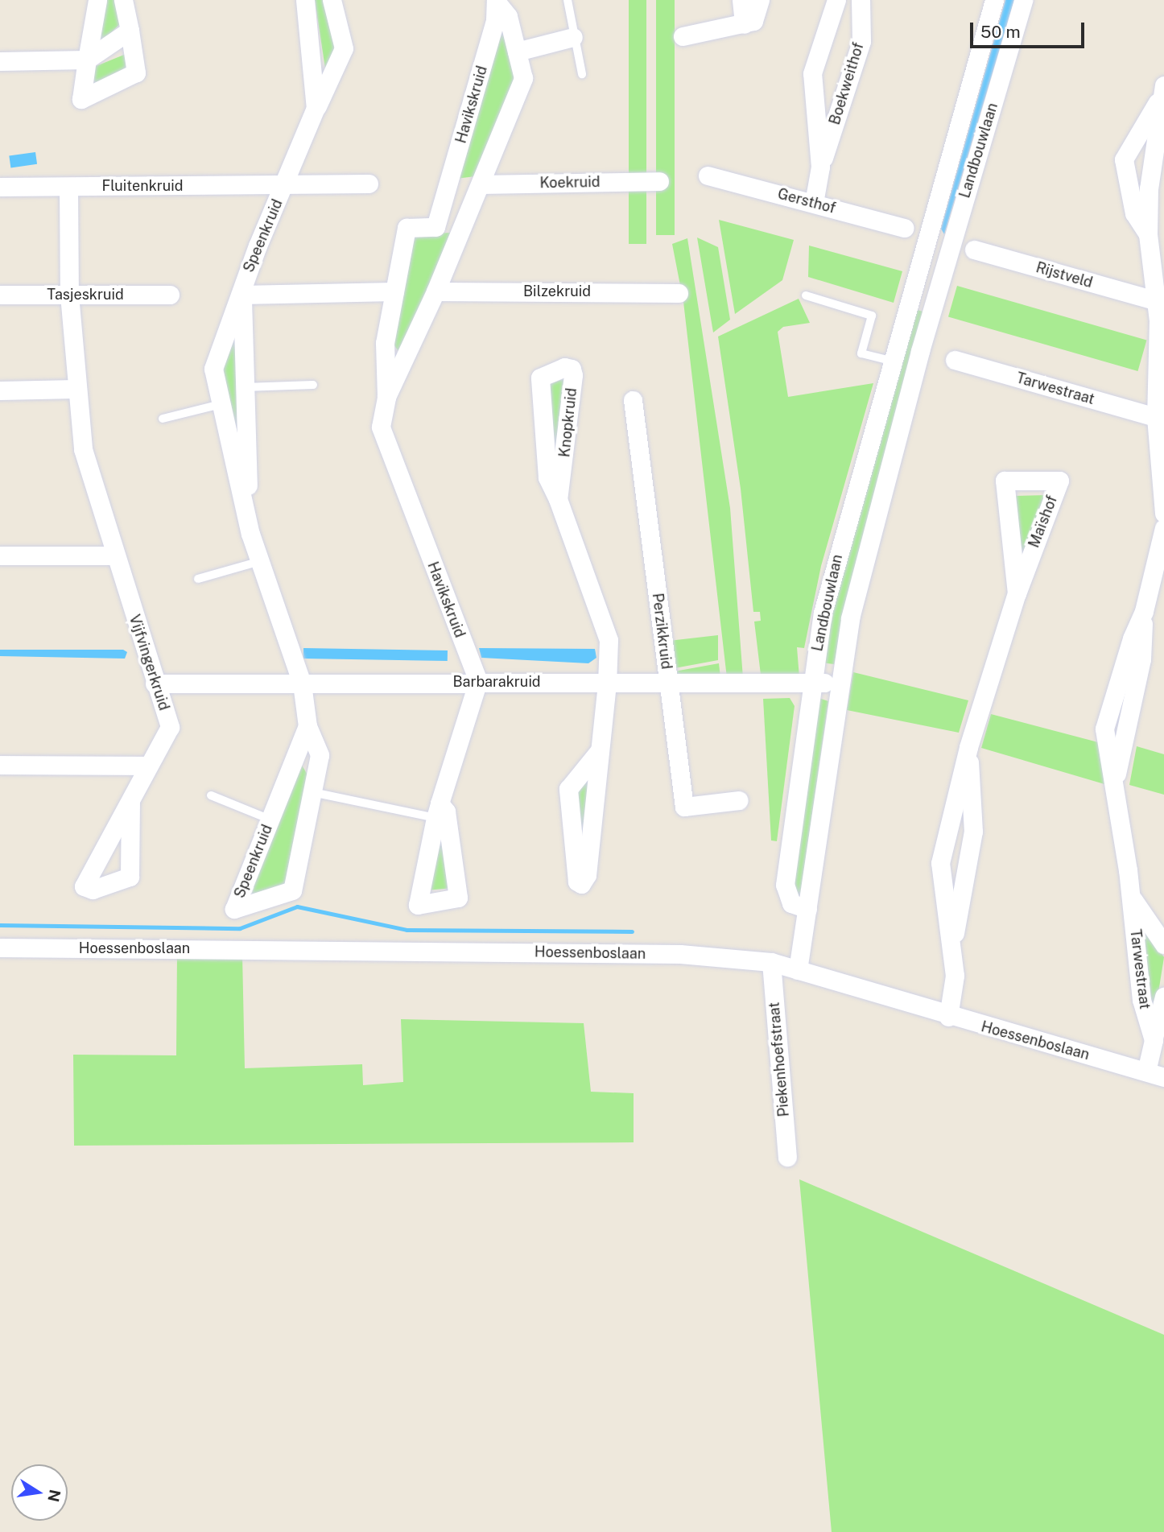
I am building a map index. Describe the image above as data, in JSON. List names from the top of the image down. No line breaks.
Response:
{"streets":{"street":["Boekweithof","Havikskruid","Landbouwlaan","Koekruid","Fluitenkruid","Gersthof","Speenkruid","Rijstveld","Bilzekruid","Tasjeskruid","Tarwestraat","Knopkruid","Maïshof","Perzikkruid","Vijfvingerkruid","Barbarakruid","Hoessenboslaan","Piekenhoefstraat"]},"crossings":[["Boekweithof","Gersthof"],["Havikskruid","Koekruid"],["Havikskruid","Bilzekruid"],["Havikskruid","Barbarakruid"],["Landbouwlaan","Barbarakruid"],["Landbouwlaan","Hoessenboslaan"],["Fluitenkruid","Speenkruid"],["Fluitenkruid","Vijfvingerkruid"],["Speenkruid","Barbarakruid"],["Tasjeskruid","Vijfvingerkruid"],["Tarwestraat","Hoessenboslaan"],["Knopkruid","Barbarakruid"],["Maïshof","Hoessenboslaan"],["Perzikkruid","Barbarakruid"],["Vijfvingerkruid","Barbarakruid"],["Hoessenboslaan","Piekenhoefstraat"]],"scale_bar":"50 m","north":"right"}
